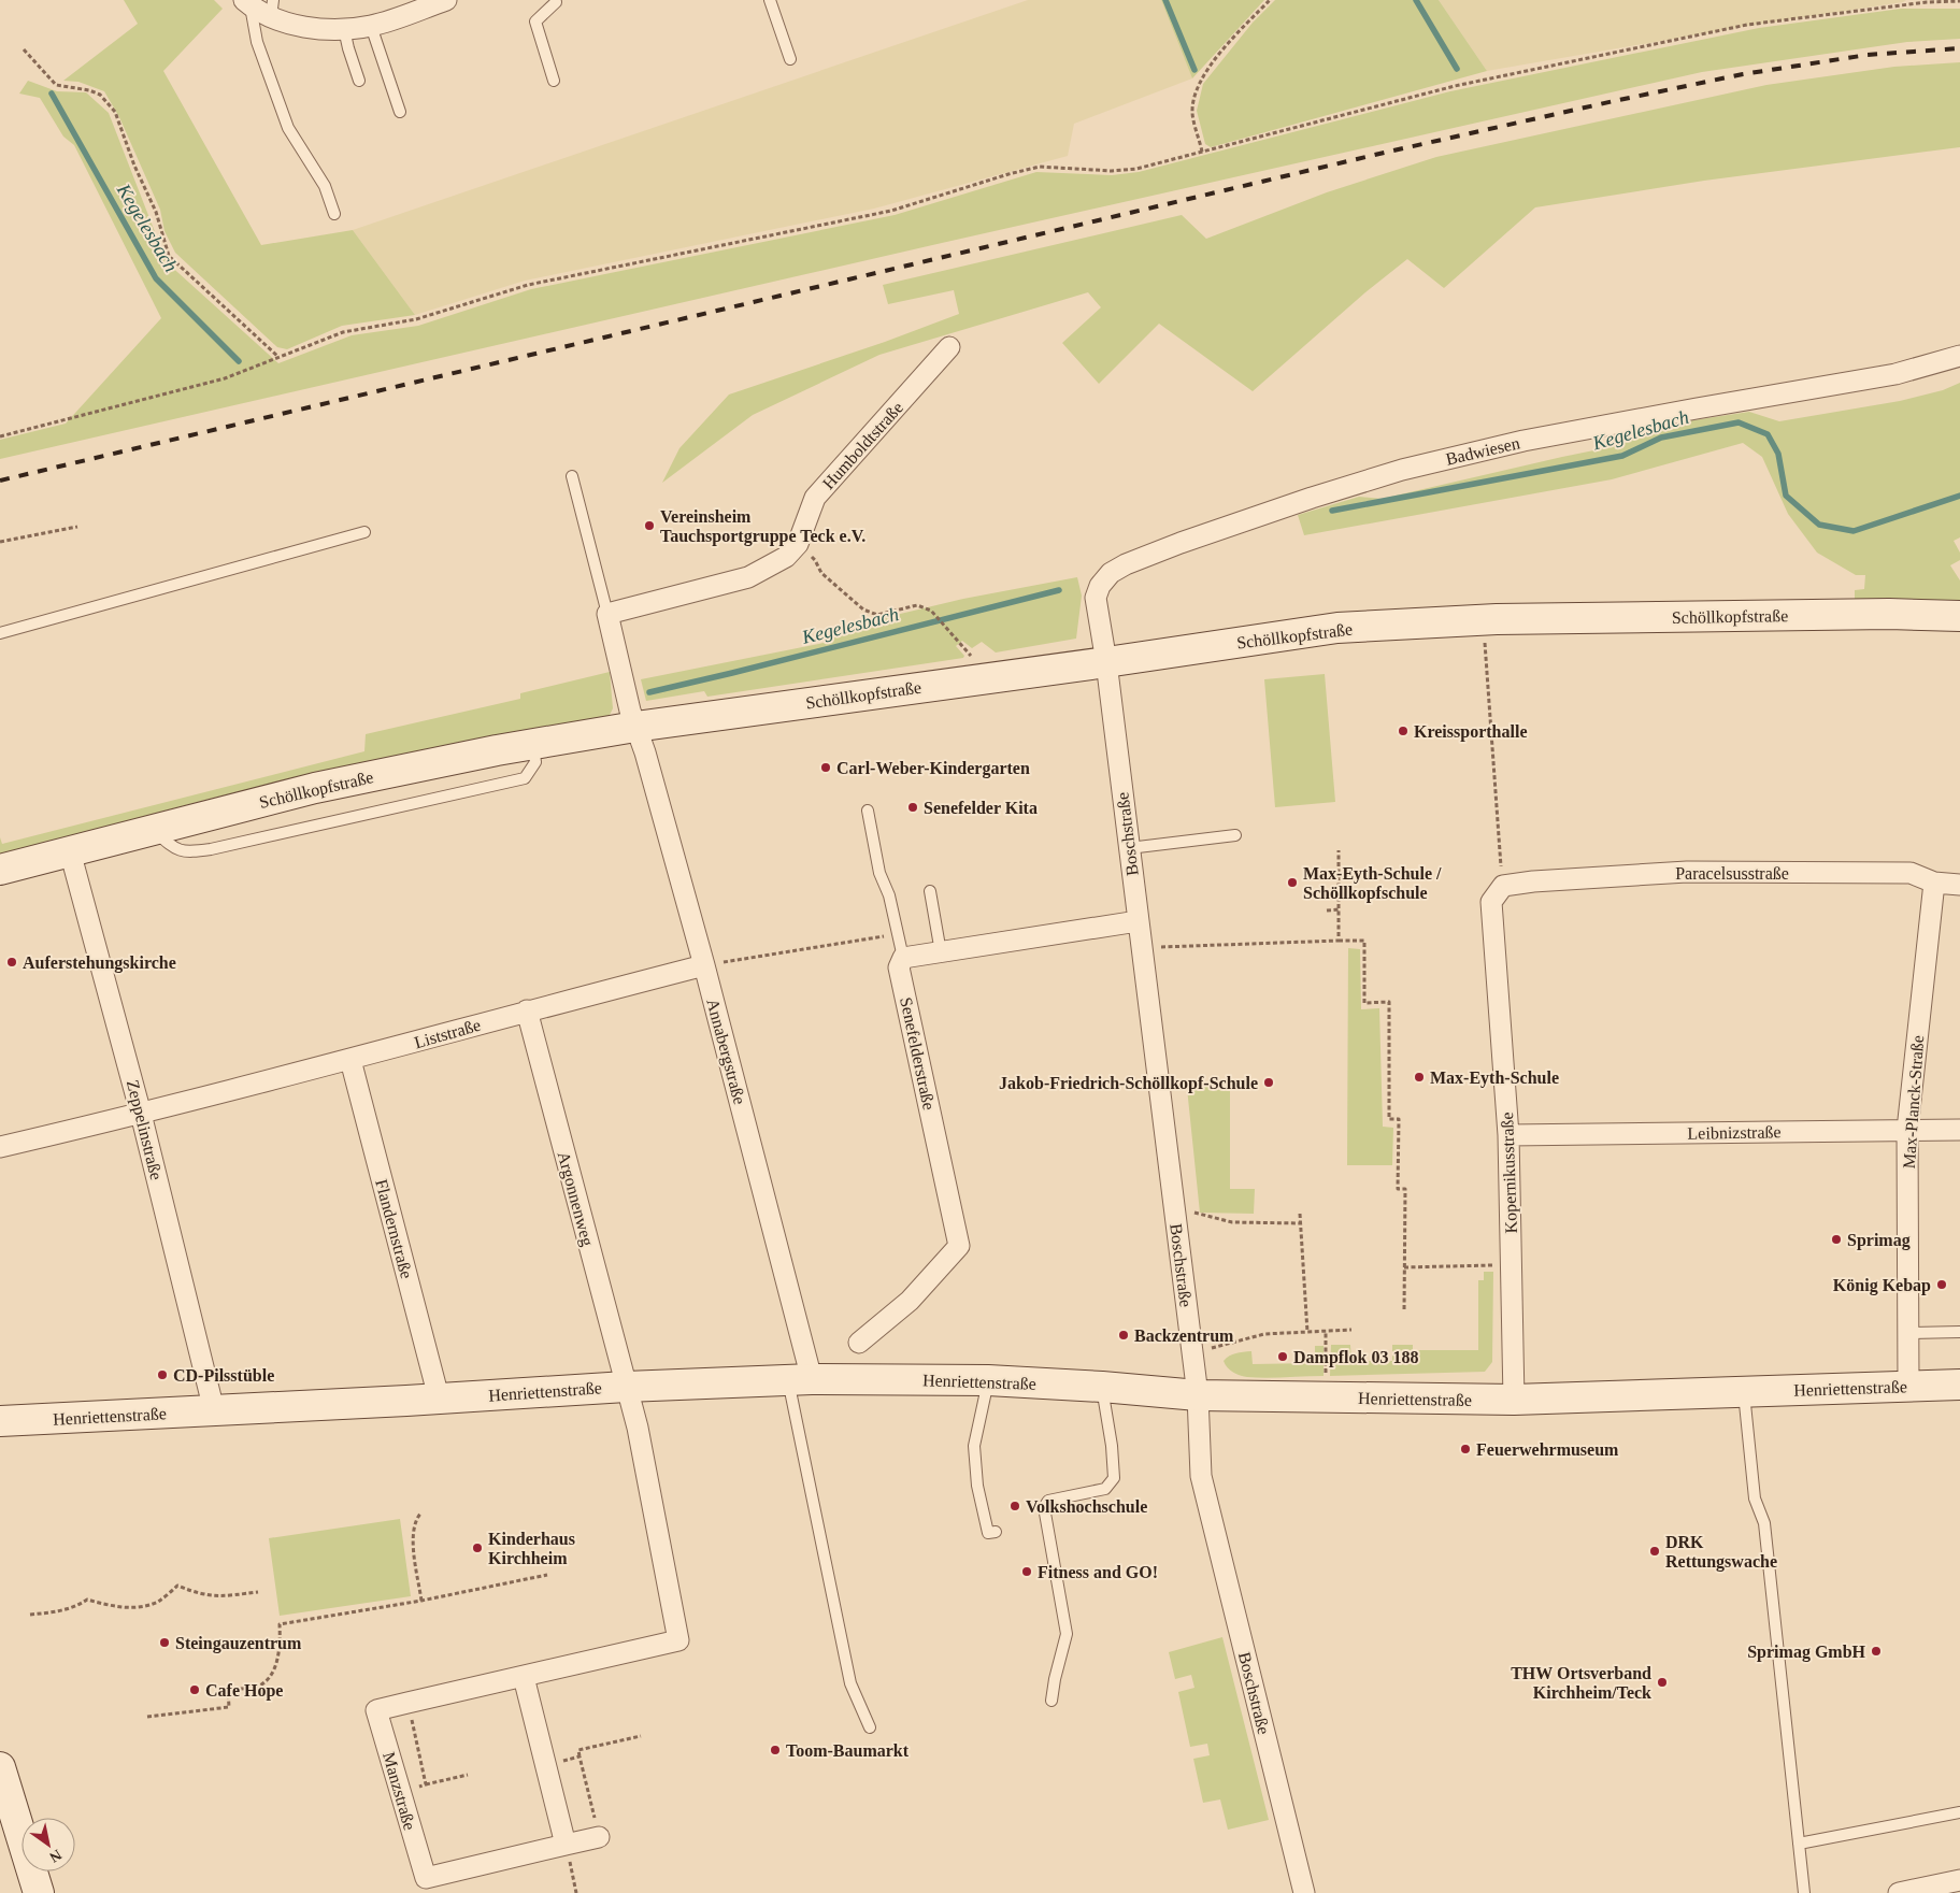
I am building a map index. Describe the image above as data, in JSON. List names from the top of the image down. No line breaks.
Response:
{"streets":{"main road":["Schöllkopfstraße","Henriettenstraße"],"street":["Humboldtstraße","Badwiesen","Boschstraße","Paracelsusstraße","Liststraße","Annabergstraße","Senefelderstraße","Max-Planck-Straße","Zeppelinstraße","Leibnizstraße","Kopernikusstraße","Argonnenweg","Flandernstraße","Manzstraße"]},"crossings":[["Badwiesen","Schöllkopfstraße"],["Badwiesen","Boschstraße"],["Schöllkopfstraße","Boschstraße"],["Schöllkopfstraße","Annabergstraße"],["Schöllkopfstraße","Zeppelinstraße"],["Boschstraße","Henriettenstraße"],["Paracelsusstraße","Max-Planck-Straße"],["Paracelsusstraße","Kopernikusstraße"],["Liststraße","Annabergstraße"],["Liststraße","Zeppelinstraße"],["Liststraße","Argonnenweg"],["Liststraße","Flandernstraße"],["Annabergstraße","Henriettenstraße"],["Max-Planck-Straße","Leibnizstraße"],["Max-Planck-Straße","Henriettenstraße"],["Zeppelinstraße","Henriettenstraße"],["Leibnizstraße","Kopernikusstraße"],["Kopernikusstraße","Henriettenstraße"],["Argonnenweg","Henriettenstraße"],["Argonnenweg","Manzstraße"],["Flandernstraße","Henriettenstraße"],["Henriettenstraße","Manzstraße"]],"water":["Kegelesbach"],"places":["Vereinsheim Tauchsportgruppe Teck e.V.","Kreissporthalle","Carl-Weber-Kindergarten","Senefelder Kita","Max-Eyth-Schule / Schöllkopfschule","Auferstehungskirche","Max-Eyth-Schule","Jakob-Friedrich-Schöllkopf-Schule","Sprimag","König Kebap","Backzentrum","Dampflok 03 188","CD-Pilsstüble","Feuerwehrmuseum","Volkshochschule","Kinderhaus Kirchheim","DRK Rettungswache","Fitness and GO!","Steingauzentrum","Sprimag GmbH","THW Ortsverband Kirchheim/Teck","Cafe Hope","Toom-Baumarkt"],"north":"bottom right"}
